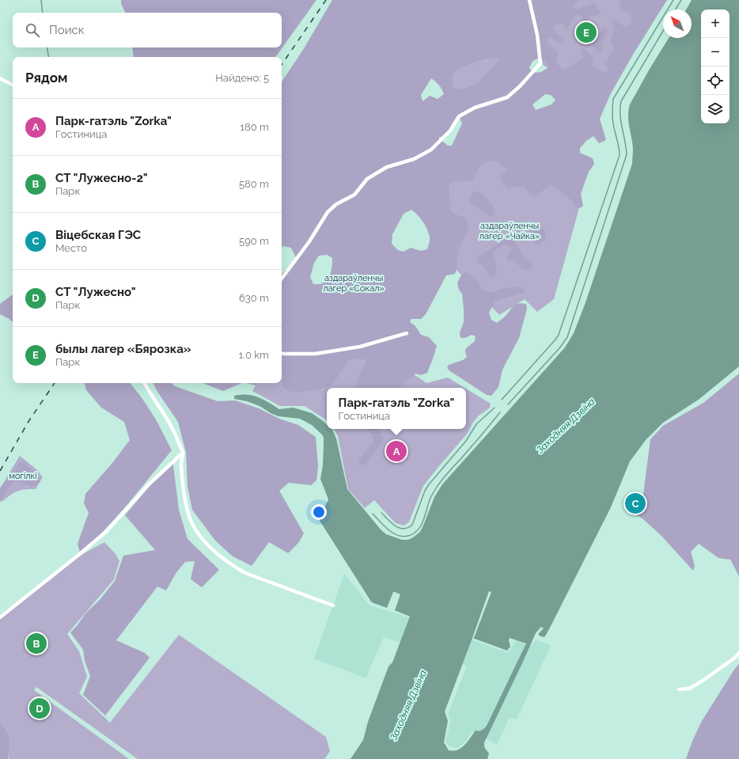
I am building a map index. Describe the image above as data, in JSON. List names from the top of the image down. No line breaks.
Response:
{"water":["Заходняя Дзвіна"],"parks":["аздараўленчы лагер «Чайка»","аздараўленчы лагер «Сокал»","могілкі"],"north":"top left","page":{"map_buttons":["+","−"],"search":"Поиск","pins":["E","A","C","B","D"],"heading":["Рядом","Найдено: 5"],"list":[{"mark":"A","name":"Парк-гатэль \"Zorka\"","note":"Гостиница","value":"180 m"},{"mark":"B","name":"СТ \"Лужесно-2\"","note":"Парк","value":"580 m"},{"mark":"C","name":"Віцебская ГЭС","note":"Место","value":"590 m"},{"mark":"D","name":"СТ \"Лужесно\"","note":"Парк","value":"630 m"},{"mark":"E","name":"былы лагер «Бярозка»","note":"Парк","value":"1.0 km"}],"popup":["Парк-гатэль \"Zorka\"","Гостиница"]}}
